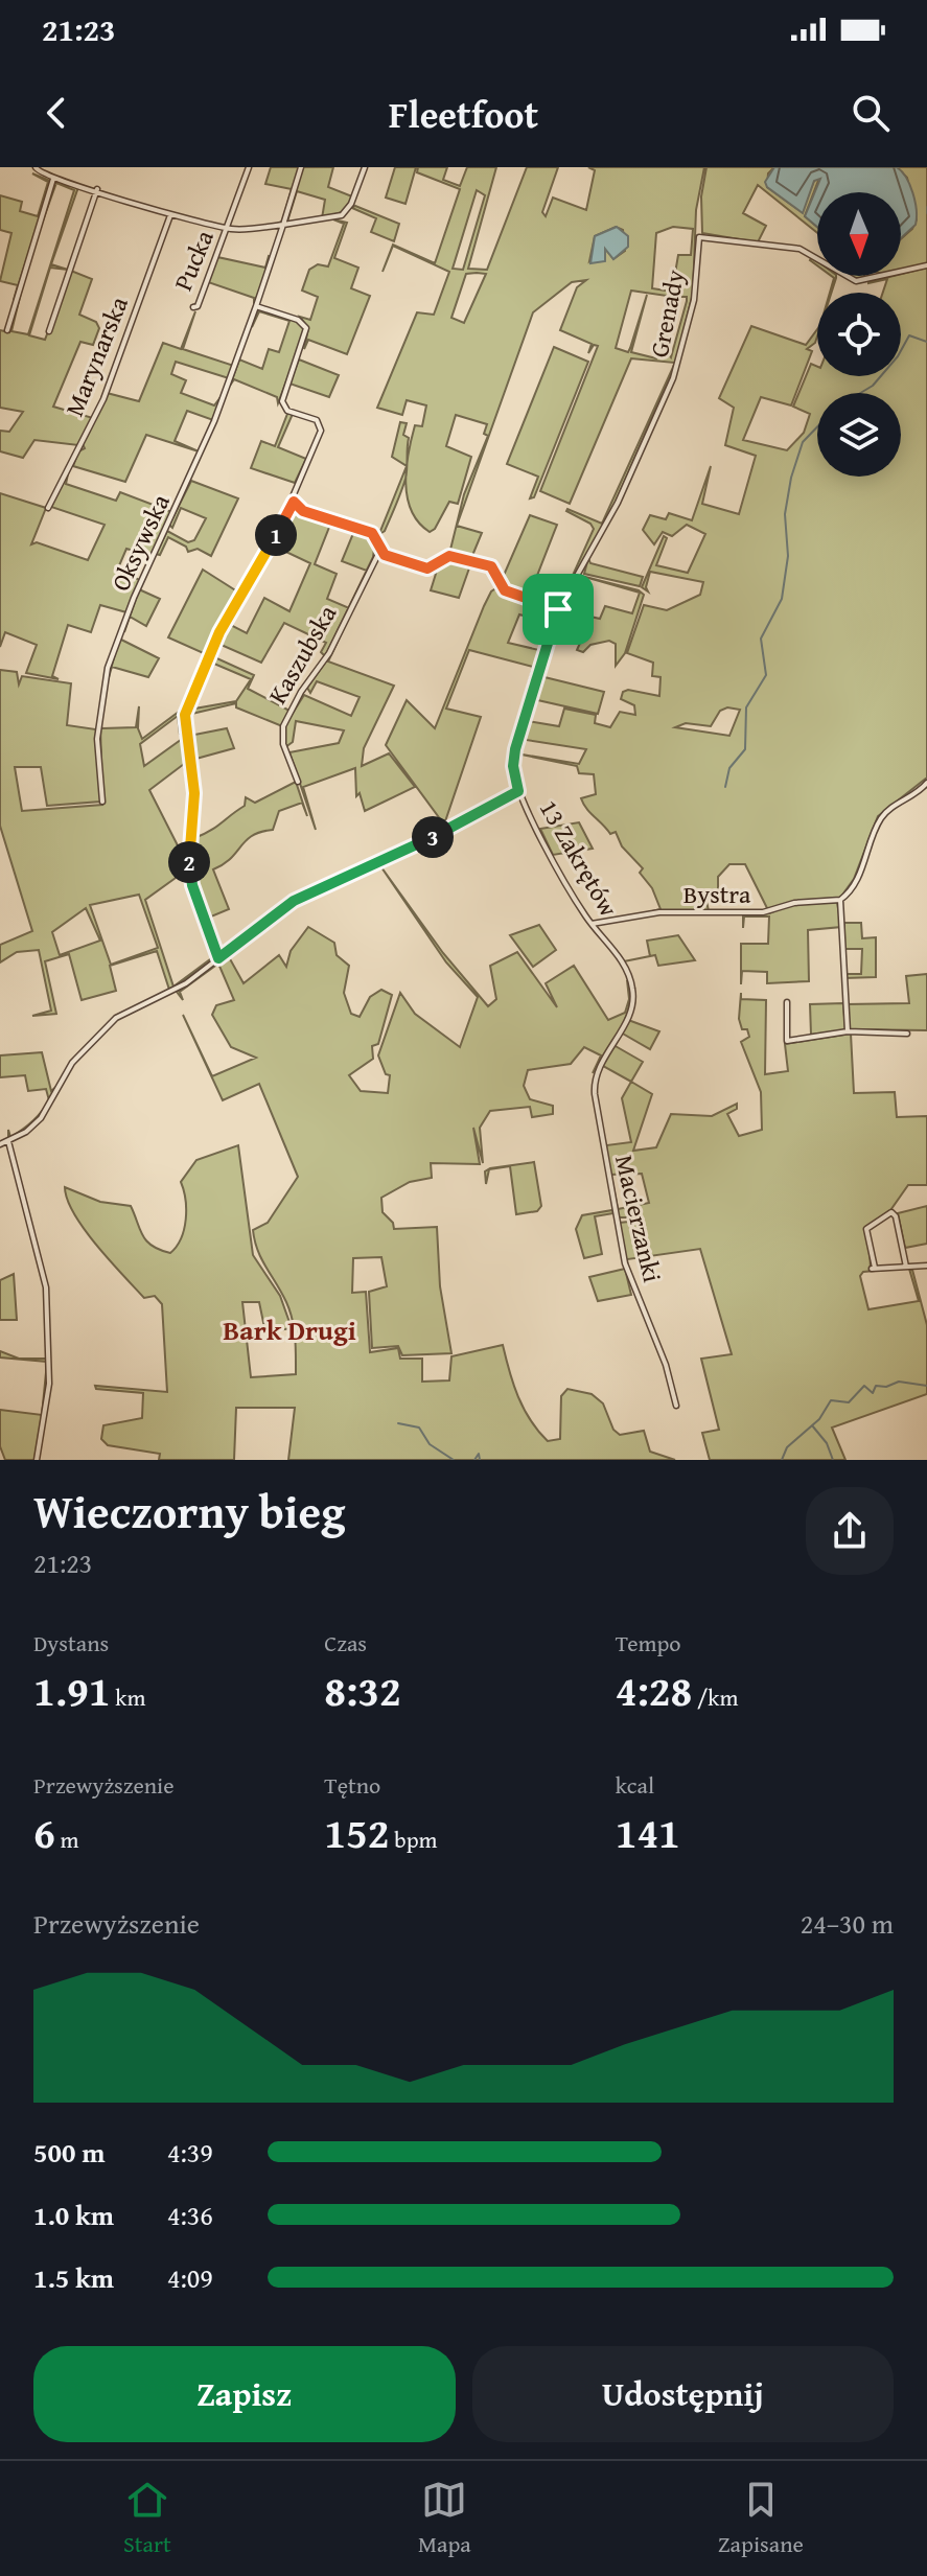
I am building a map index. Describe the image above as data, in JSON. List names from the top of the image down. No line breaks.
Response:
{"streets":{"street":["Pucka","Grenady","Marynarska","Oksywska","Kaszubska","13 Zakrętów","Bystra","Macierzanki"]},"crossings":[["Grenady","13 Zakrętów"],["13 Zakrętów","Bystra"],["13 Zakrętów","Macierzanki"]],"districts":["Bark Drugi"],"north":"bottom","page":{"status":"21:23","header":"Fleetfoot","pins":["1","3","2"],"heading":["Wieczorny bieg","21:23"],"stats":[["Dystans","1.91 km"],["Czas","8:32"],["Tempo","4:28 /km"],["Przewyższenie","6 m"],["Tętno","152 bpm"],["kcal","141"]],"chart":["Przewyższenie","24–30 m"],"list":[{"name":"500 m","note":"4:39"},{"name":"1.0 km","note":"4:36"},{"name":"1.5 km","note":"4:09"}],"buttons":["Zapisz","Udostępnij"],"tabs":["Start","Mapa","Zapisane"]}}
